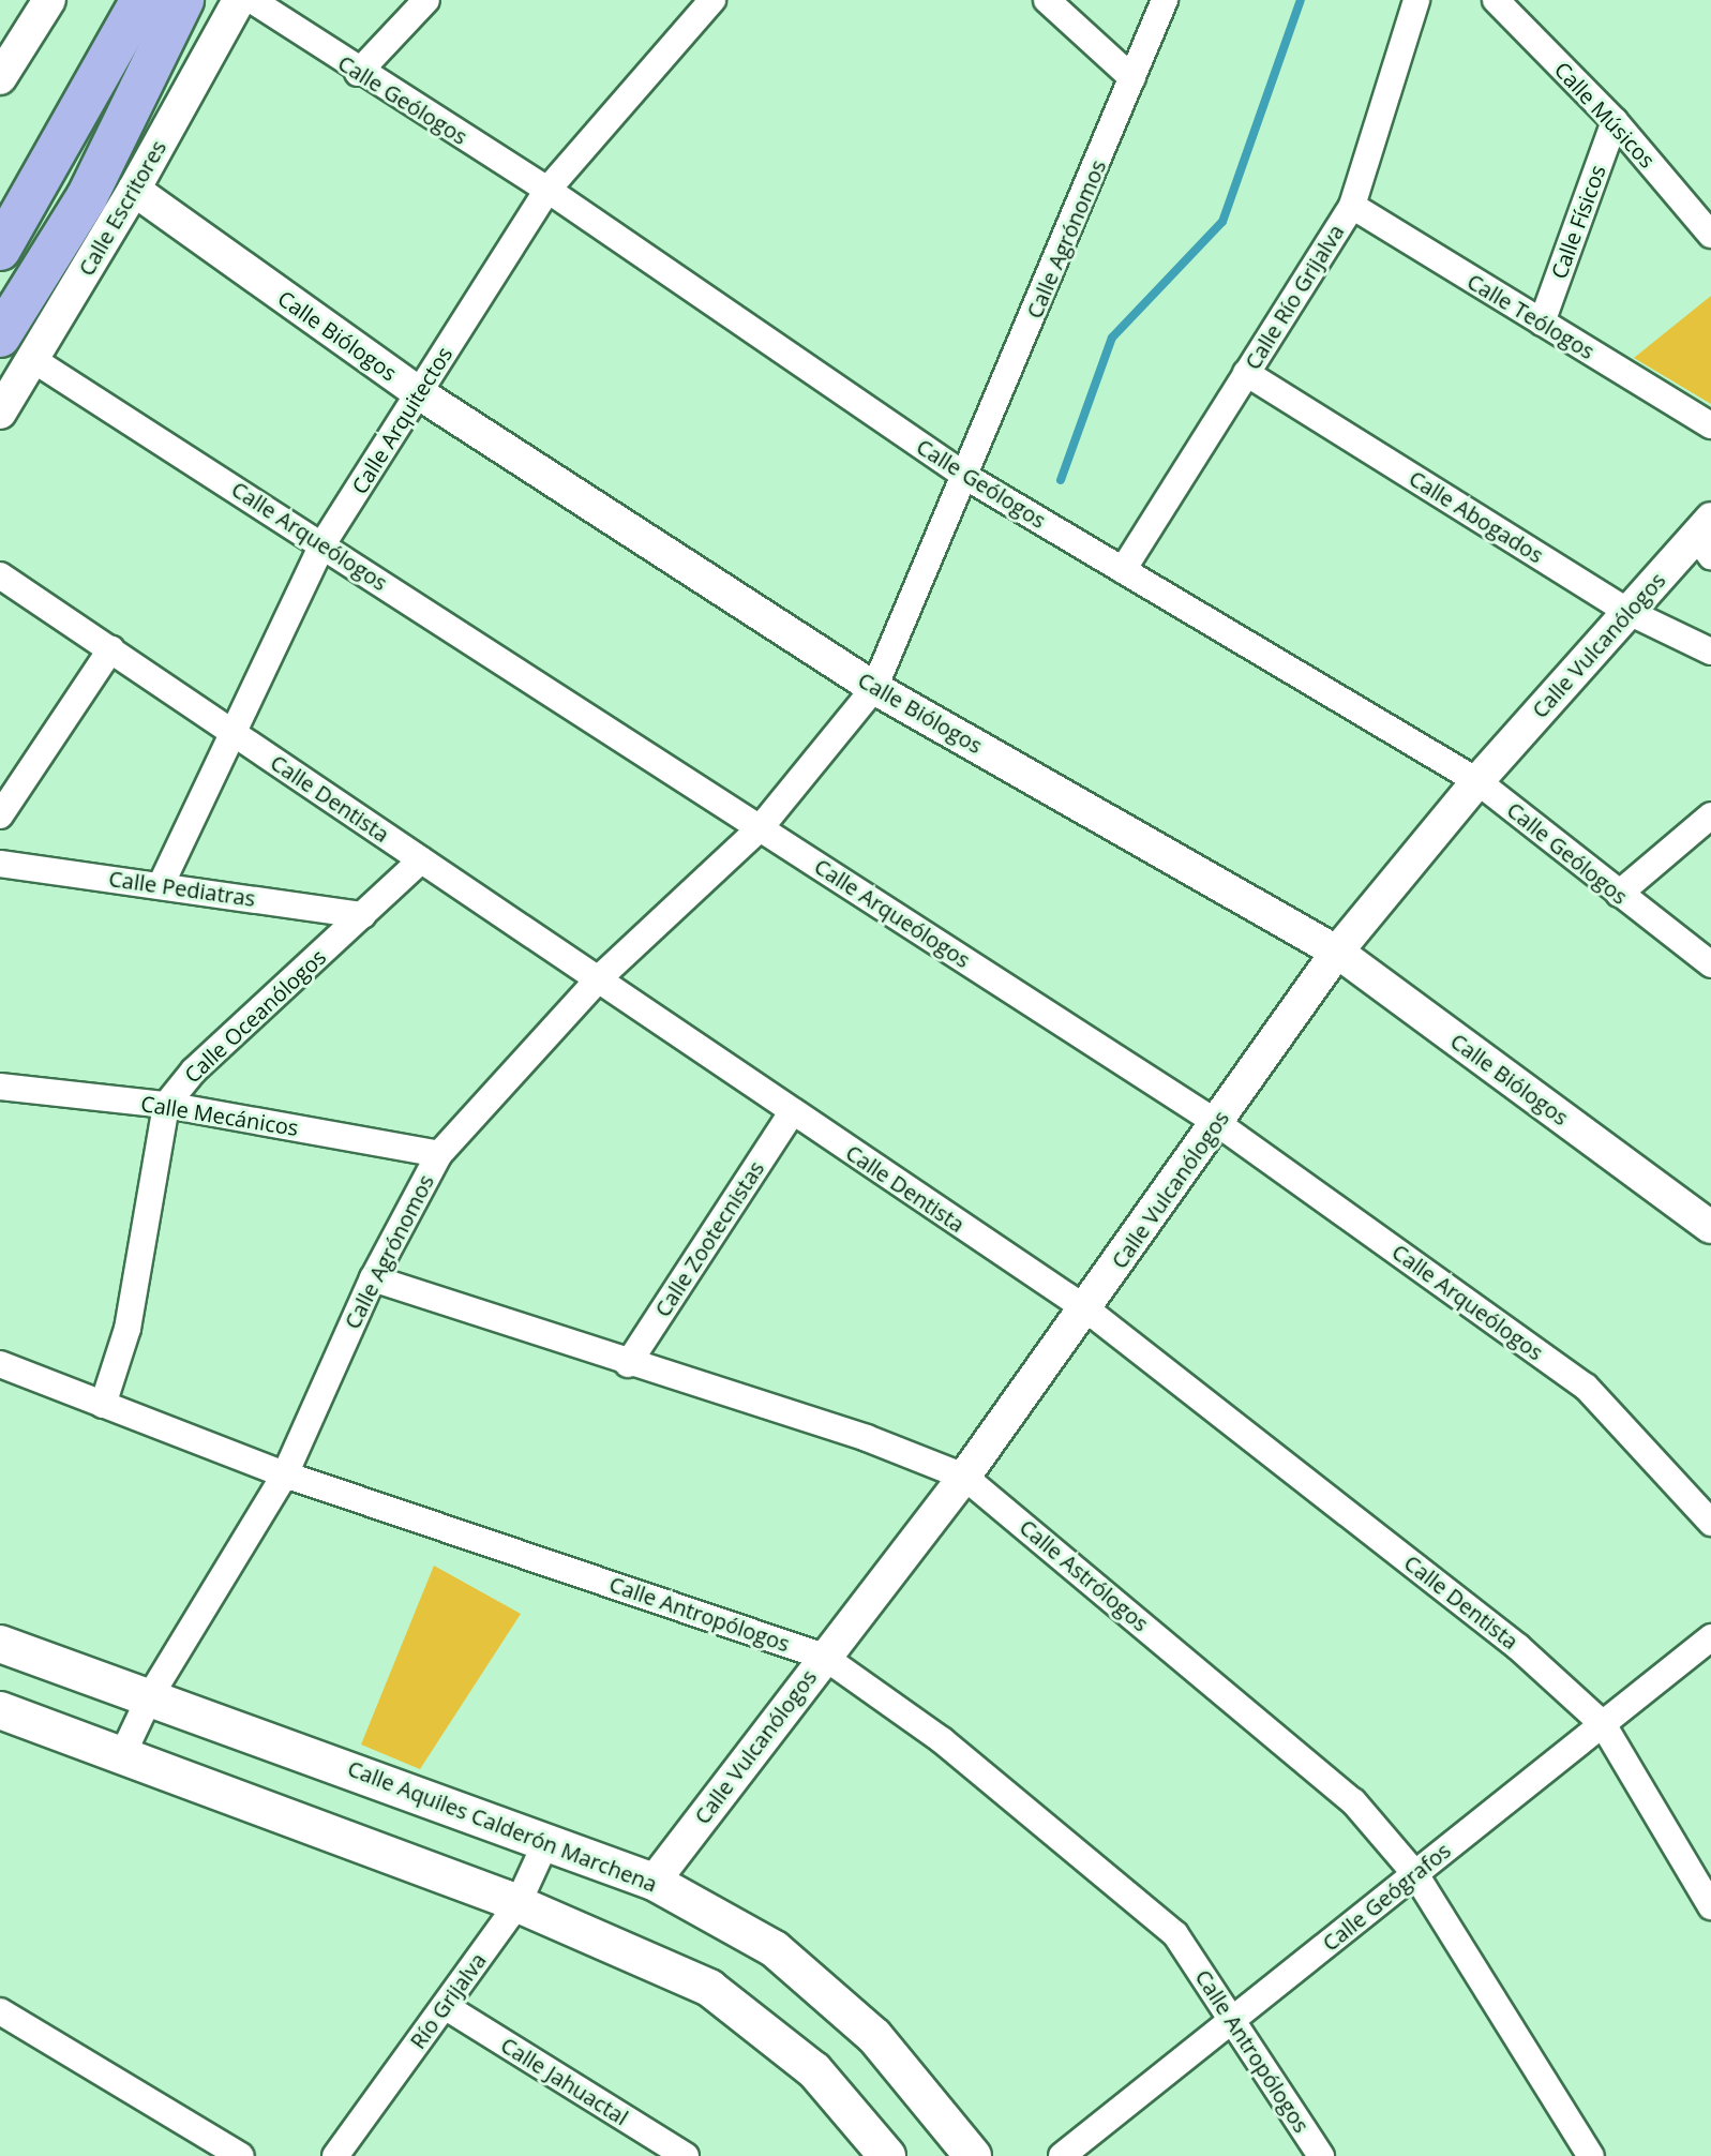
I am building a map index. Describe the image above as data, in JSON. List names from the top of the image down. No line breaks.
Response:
{"streets":{"main road":["Calle Aquiles Calderón Marchena"],"street":["Calle Geólogos","Calle Músicos","Calle Escritores","Calle Físicos","Calle Agrónomos","Calle Río Grijalva","Calle Teólogos","Calle Biólogos","Calle Arquitectos","Calle Abogados","Calle Arqueólogos","Calle Vulcanólogos","Calle Dentista","Calle Pediatras","Calle Oceanólogos","Calle Mecánicos","Calle Zootecnistas","Calle Astrólogos","Calle Antropólogos","Calle Geógrafos","Río Grijalva","Calle Jahuactal"]},"crossings":[["Calle Geólogos","Calle Agrónomos"],["Calle Geólogos","Calle Río Grijalva"],["Calle Geólogos","Calle Arquitectos"],["Calle Geólogos","Calle Vulcanólogos"],["Calle Músicos","Calle Físicos"],["Calle Escritores","Calle Biólogos"],["Calle Escritores","Calle Arqueólogos"],["Calle Físicos","Calle Teólogos"],["Calle Agrónomos","Calle Biólogos"],["Calle Agrónomos","Calle Arqueólogos"],["Calle Agrónomos","Calle Dentista"],["Calle Agrónomos","Calle Mecánicos"],["Calle Agrónomos","Calle Astrólogos"],["Calle Agrónomos","Calle Antropólogos"],["Calle Agrónomos","Calle Aquiles Calderón Marchena"],["Calle Río Grijalva","Calle Teólogos"],["Calle Río Grijalva","Calle Abogados"],["Calle Biólogos","Calle Arquitectos"],["Calle Biólogos","Calle Vulcanólogos"],["Calle Arquitectos","Calle Arqueólogos"],["Calle Arquitectos","Calle Dentista"],["Calle Arquitectos","Calle Pediatras"],["Calle Abogados","Calle Vulcanólogos"],["Calle Arqueólogos","Calle Vulcanólogos"],["Calle Vulcanólogos","Calle Dentista"],["Calle Vulcanólogos","Calle Astrólogos"],["Calle Vulcanólogos","Calle Antropólogos"],["Calle Vulcanólogos","Calle Aquiles Calderón Marchena"],["Calle Dentista","Calle Oceanólogos"],["Calle Dentista","Calle Zootecnistas"],["Calle Dentista","Calle Geógrafos"],["Calle Pediatras","Calle Oceanólogos"],["Calle Oceanólogos","Calle Mecánicos"],["Calle Oceanólogos","Calle Antropólogos"],["Calle Zootecnistas","Calle Astrólogos"],["Calle Astrólogos","Calle Geógrafos"],["Calle Antropólogos","Calle Geógrafos"],["Calle Aquiles Calderón Marchena","Río Grijalva"],["Río Grijalva","Calle Jahuactal"]]}
